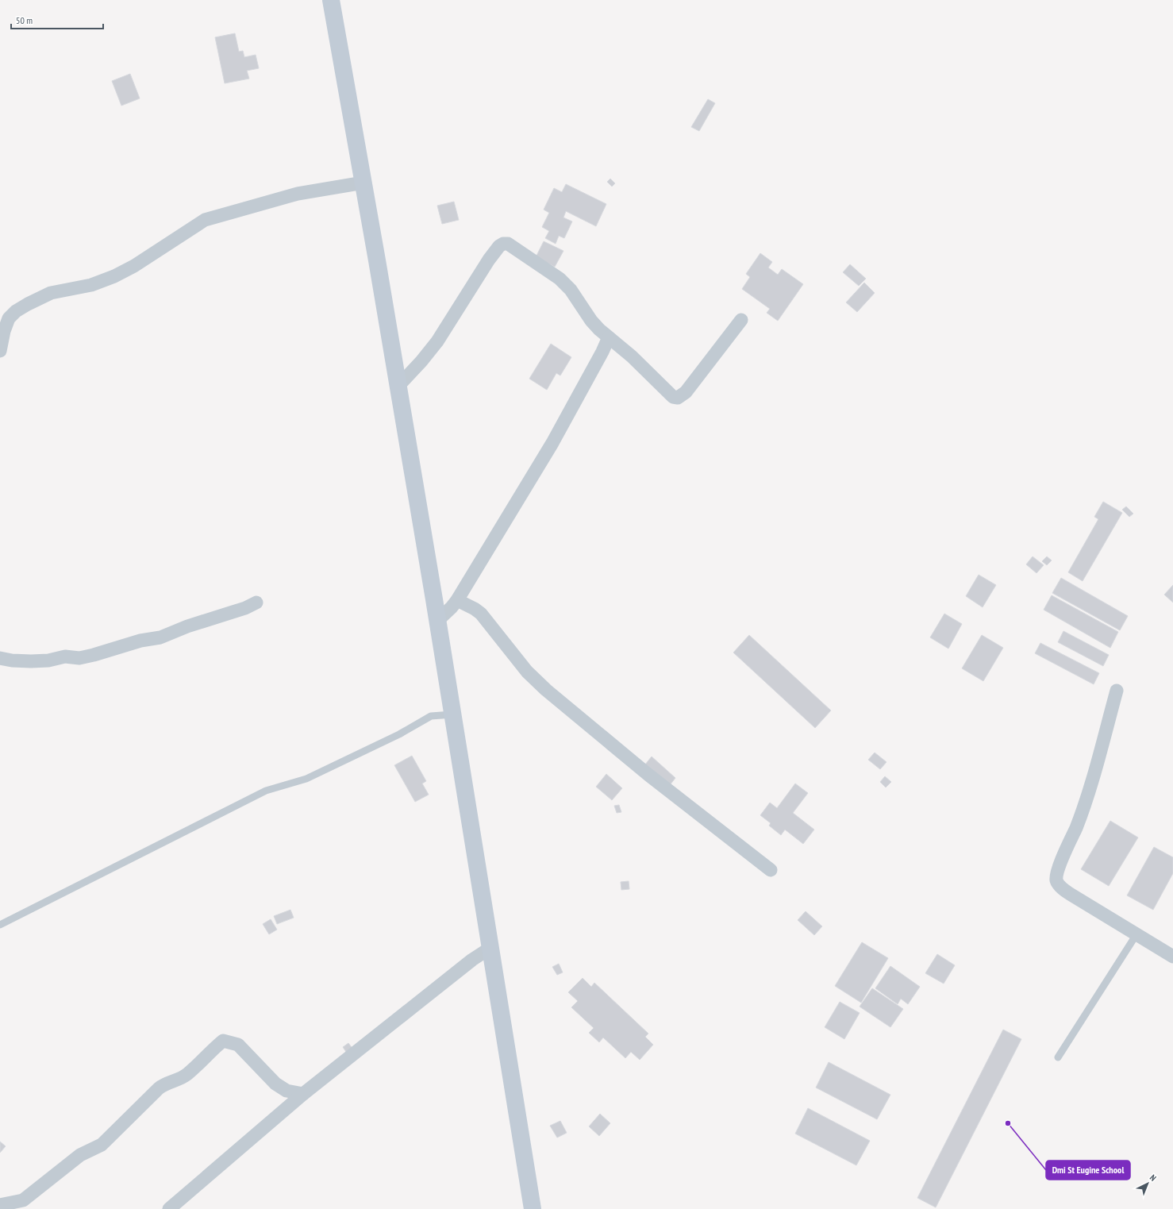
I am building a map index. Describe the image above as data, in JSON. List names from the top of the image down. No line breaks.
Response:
{"places":["Dmi St Eugine School"],"scale_bar":"50 m","north":"top right"}
